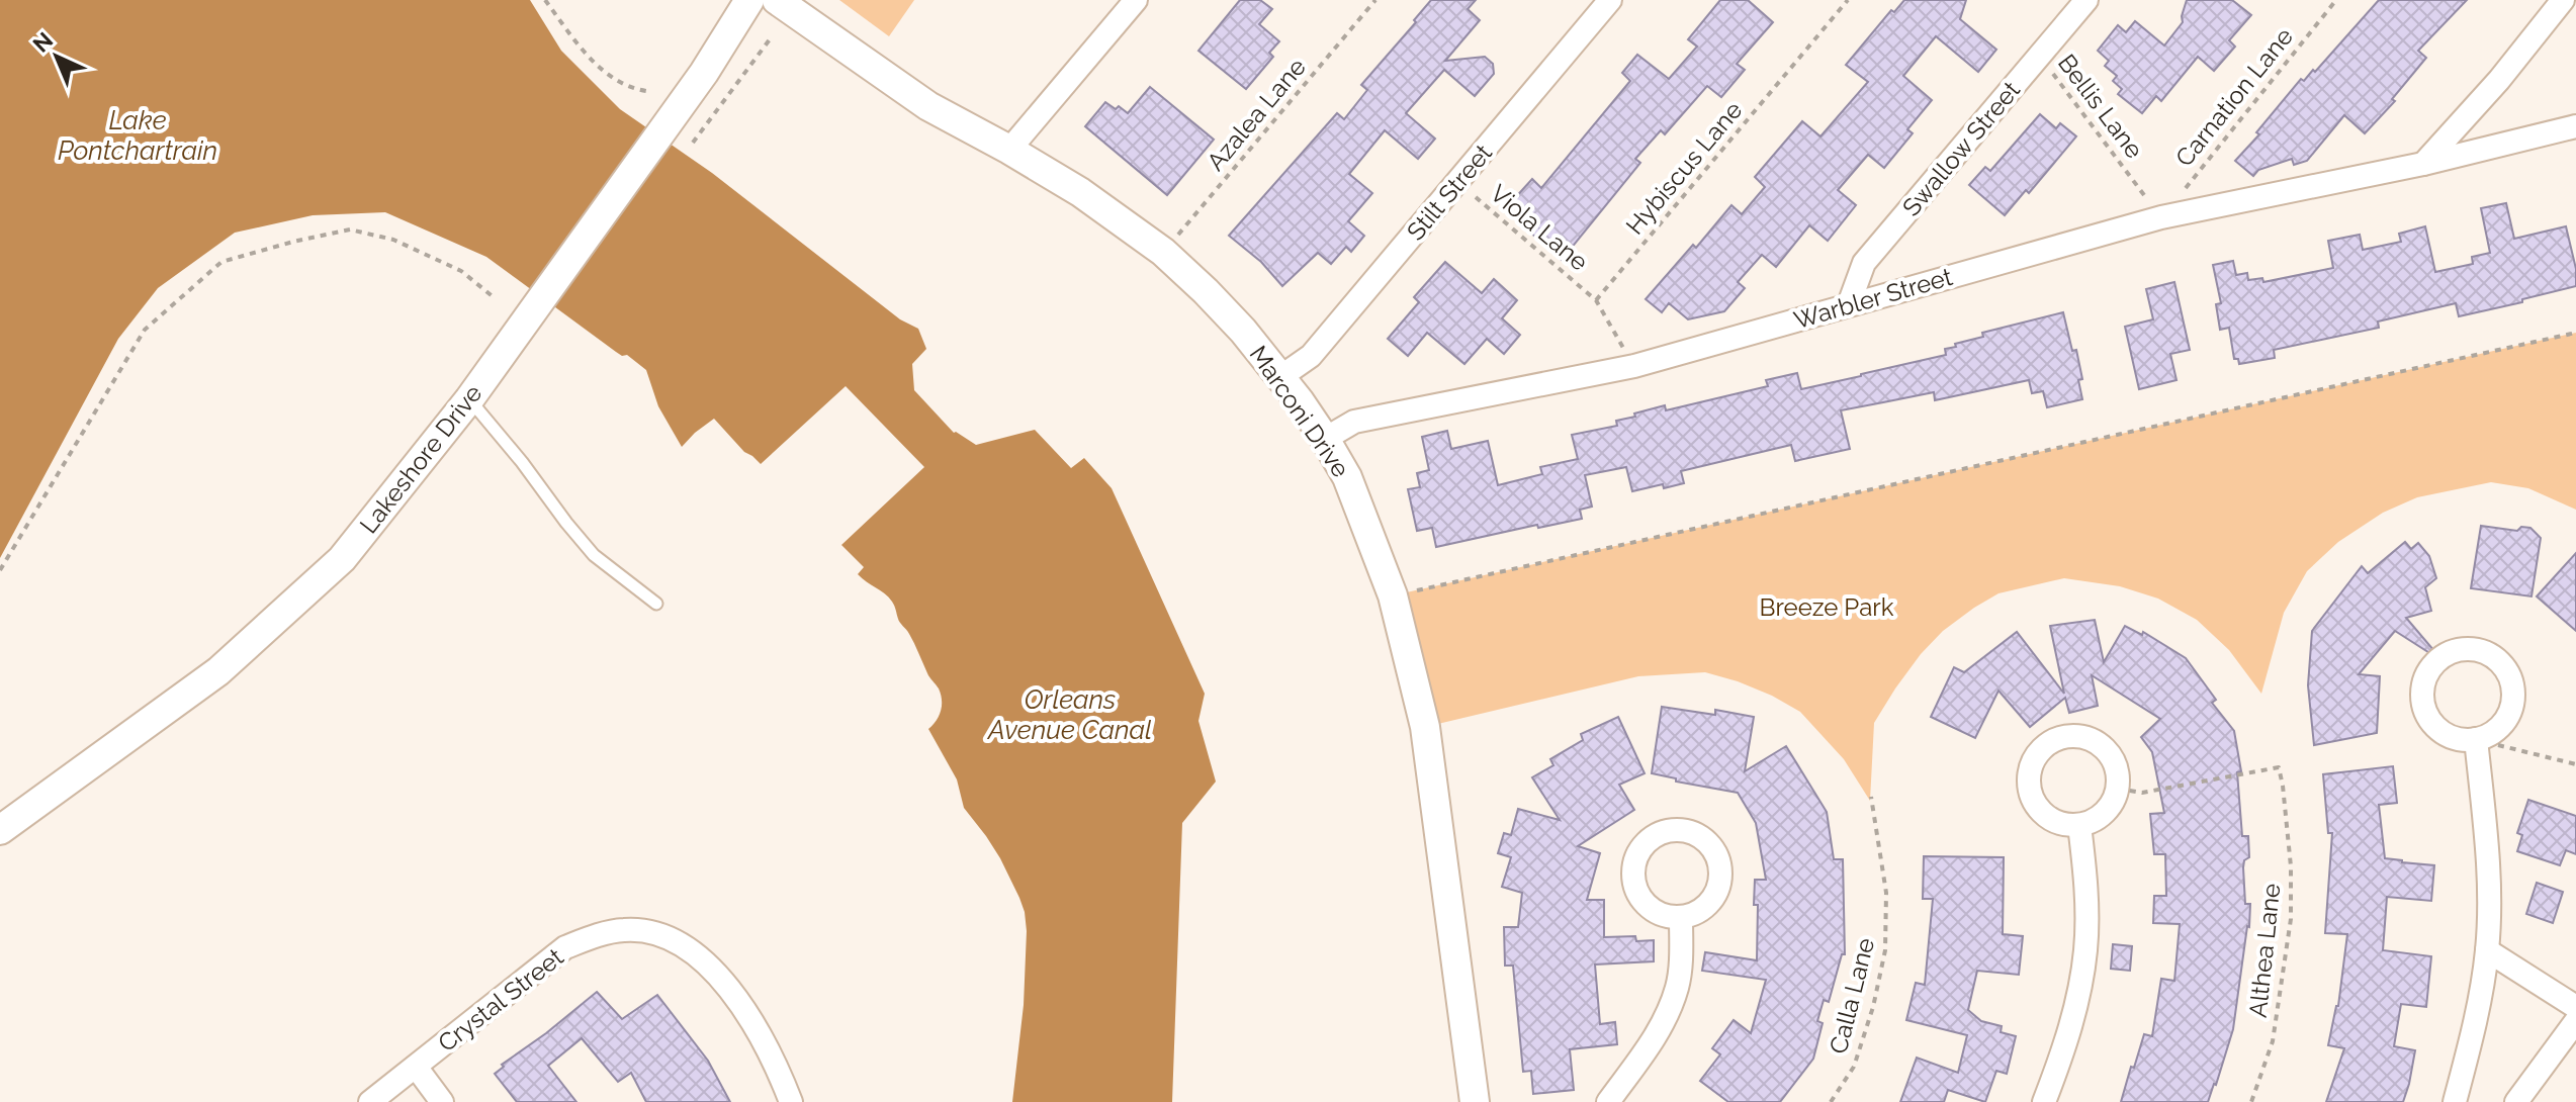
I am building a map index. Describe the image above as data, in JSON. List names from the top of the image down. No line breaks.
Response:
{"streets":{"street":["Swallow Street","Stilt Street","Warbler Street","Marconi Drive","Lakeshore Drive","Crystal Street"],"path":["Carnation Lane","Bellis Lane","Azalea Lane","Hybiscus Lane","Viola Lane","Althea Lane","Calla Lane"]},"crossings":[["Carnation Lane","Bellis Lane"],["Carnation Lane","Warbler Street"],["Bellis Lane","Swallow Street"],["Bellis Lane","Warbler Street"],["Azalea Lane","Marconi Drive"],["Swallow Street","Warbler Street"],["Hybiscus Lane","Viola Lane"],["Stilt Street","Viola Lane"],["Stilt Street","Marconi Drive"],["Warbler Street","Marconi Drive"]],"water":["Lake Pontchartrain","Orleans Avenue Canal"],"parks":["Breeze Park"],"north":"top left"}
